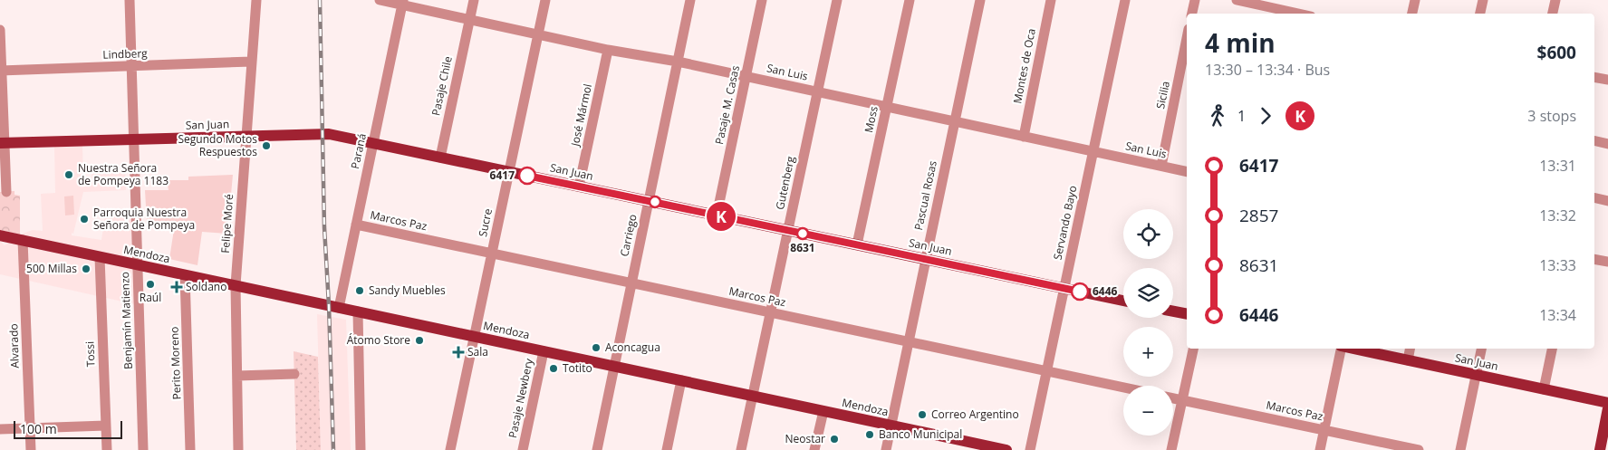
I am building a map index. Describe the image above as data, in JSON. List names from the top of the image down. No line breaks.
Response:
{"streets":{"main road":["San Juan","Mendoza"],"street":["Lindberg","Montes de Oca","San Luis","Pasaje Chile","Sicilia","Pasaje M. Casas","José Mármol","Moss","Paraná","Gutenberg","Pascual Rosas","Marcos Paz","Sucre","Servando Bayo","Felipe Moré","Carriego","Benjamín Matienzo","Alvarado","Tossi","Perito Moreno","Pasaje Newbery"]},"crossings":[["Lindberg","Felipe Moré"],["Lindberg","Benjamín Matienzo"],["Montes de Oca","San Luis"],["San Luis","Pasaje Chile"],["San Luis","Sicilia"],["San Luis","Pasaje M. Casas"],["San Luis","José Mármol"],["San Luis","Moss"],["San Luis","Paraná"],["San Luis","Gutenberg"],["San Luis","Pascual Rosas"],["San Luis","Sucre"],["San Luis","Servando Bayo"],["San Luis","Carriego"],["Pasaje Chile","San Juan"],["Pasaje M. Casas","San Juan"],["José Mármol","San Juan"],["Moss","San Juan"],["San Juan","Paraná"],["San Juan","Gutenberg"],["San Juan","Pascual Rosas"],["San Juan","Sucre"],["San Juan","Servando Bayo"],["San Juan","Felipe Moré"],["San Juan","Carriego"],["San Juan","Benjamín Matienzo"],["Paraná","Marcos Paz"],["Paraná","Mendoza"],["Gutenberg","Marcos Paz"],["Gutenberg","Mendoza"],["Pascual Rosas","Marcos Paz"],["Pascual Rosas","Mendoza"],["Marcos Paz","Sucre"],["Marcos Paz","Servando Bayo"],["Marcos Paz","Carriego"],["Sucre","Mendoza"],["Felipe Moré","Mendoza"],["Carriego","Mendoza"],["Mendoza","Benjamín Matienzo"],["Mendoza","Alvarado"],["Mendoza","Tossi"],["Mendoza","Perito Moreno"],["Mendoza","Pasaje Newbery"]],"places":{"other":["Segundo Motos Respuestos","Nuestra Señora de Pompeya 1183","6417","Parroquia Nuestra Señora de Pompeya","8631","500 Millas","Raúl","Sandy Muebles","6446","Átomo Store","Aconcagua","Totito","Correo Argentino","Banco Municipal","Neostar"],"health":["Soldano","Sala"]},"lines":["bus line K"],"scale_bar":"100 m","page":{"on_map":"K","heading":["4 min","13:30 – 13:34 · Bus","$600"],"legs":["1","K","3 stops"],"list":[{"name":"6417","value":"13:31"},{"name":"2857","value":"13:32"},{"name":"8631","value":"13:33"},{"name":"6446","value":"13:34"}],"map_buttons":["+","−"],"scale":"100 m"}}
